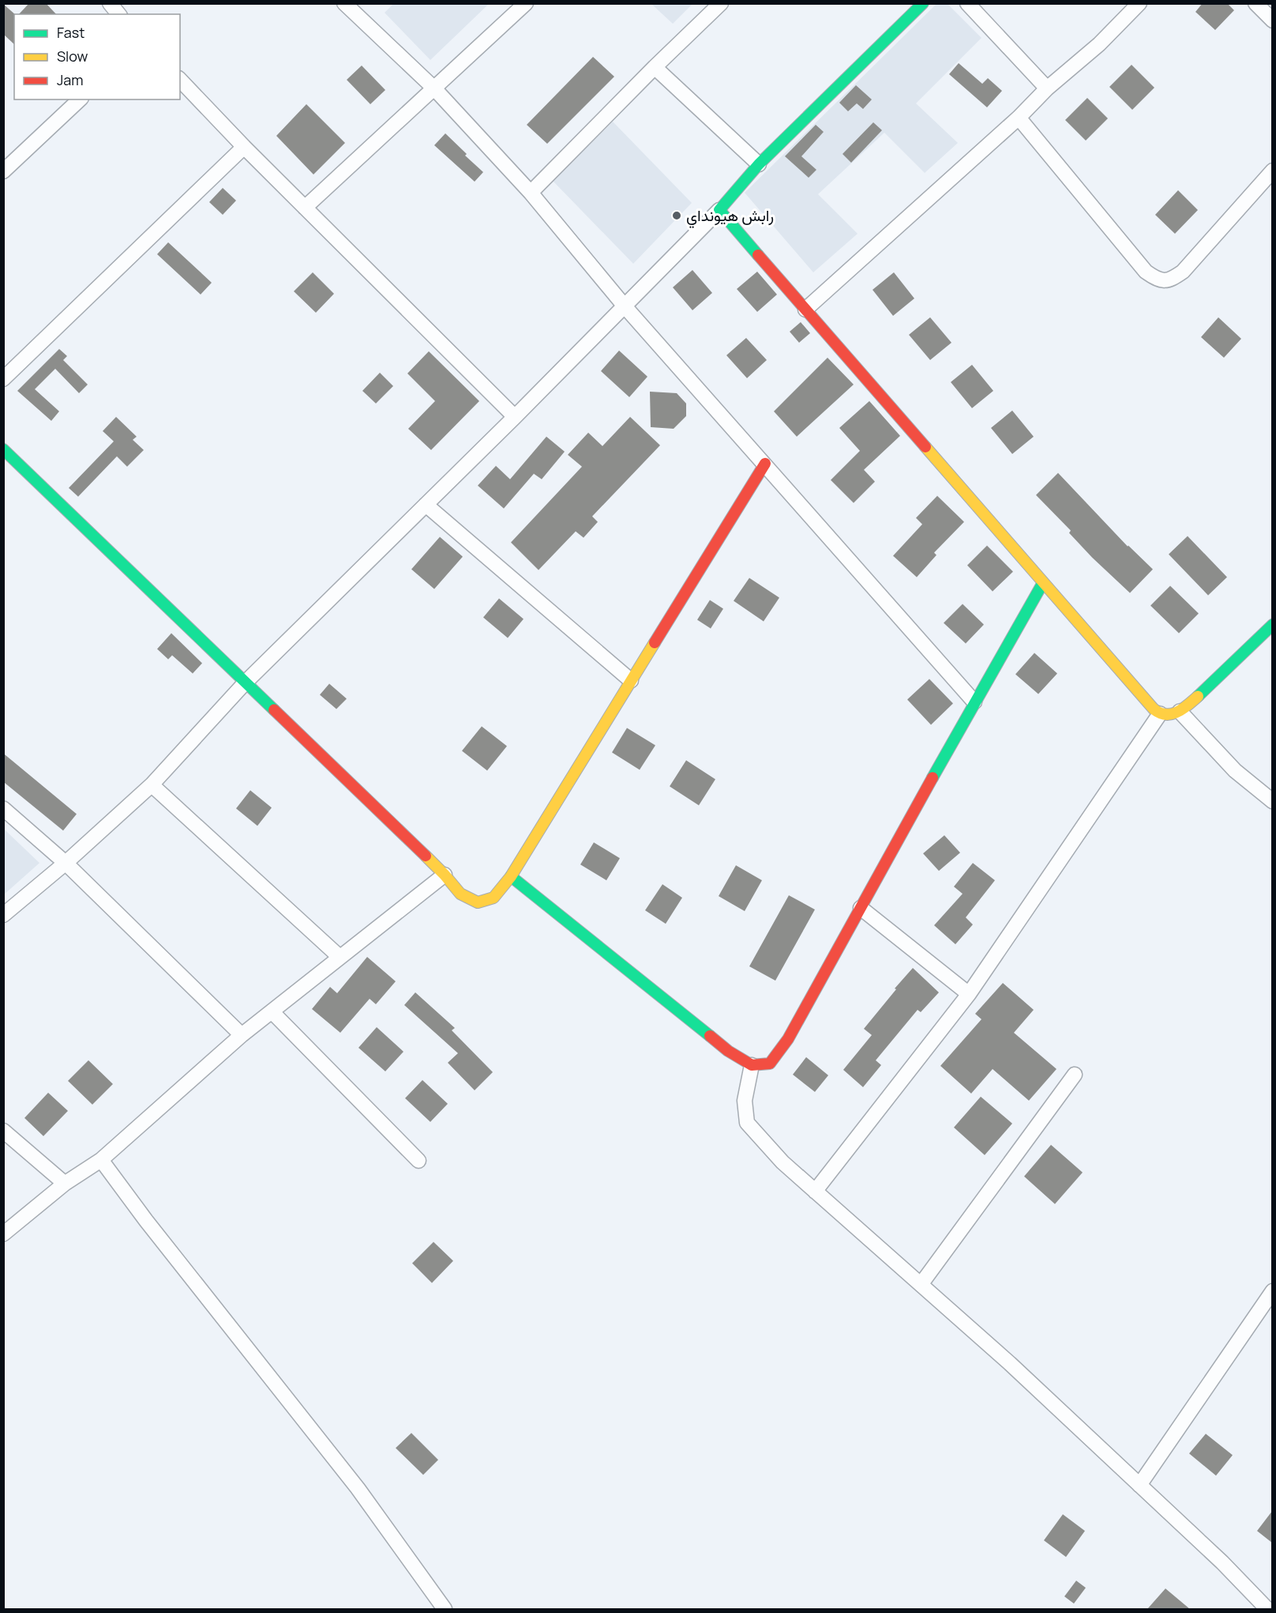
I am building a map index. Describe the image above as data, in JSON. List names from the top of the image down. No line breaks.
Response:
{"places":["رابش هيونداي"],"legend":["Fast","Slow","Jam"]}
